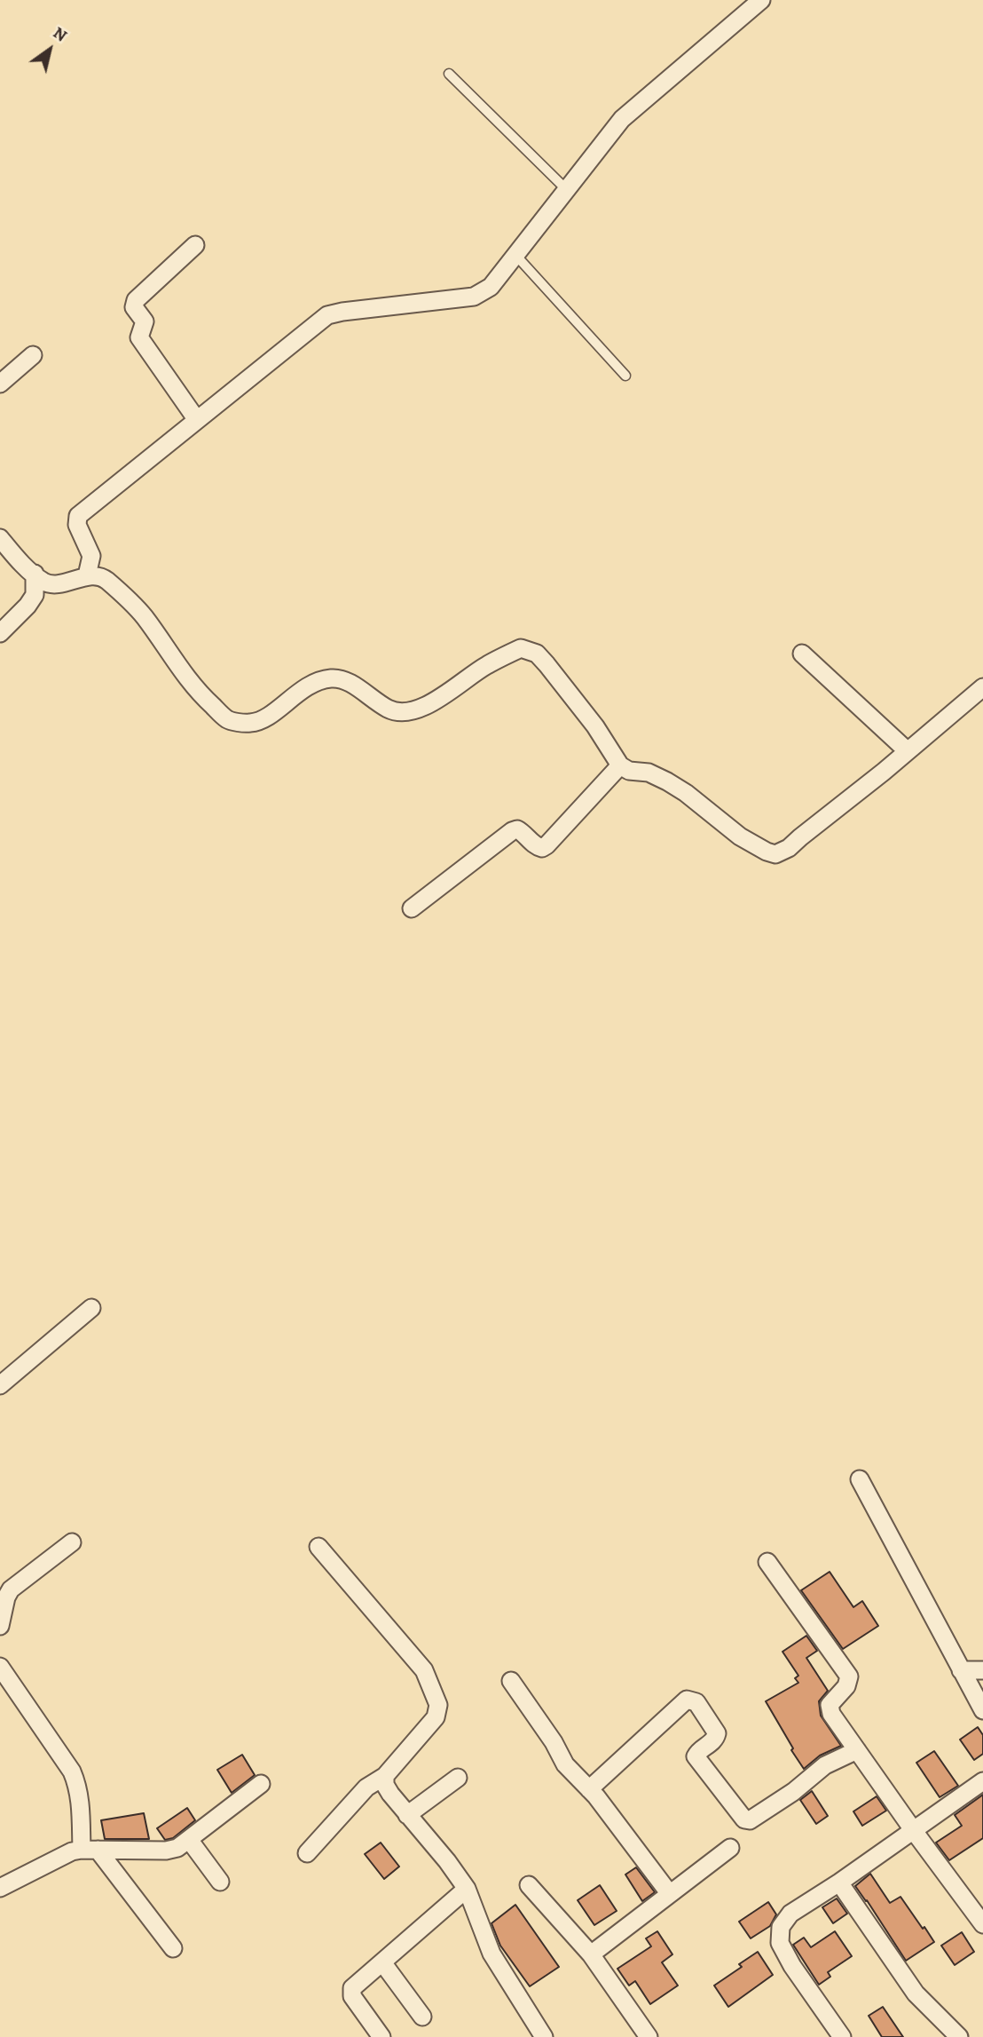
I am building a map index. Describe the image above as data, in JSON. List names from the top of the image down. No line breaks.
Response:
{"north":"top right"}
